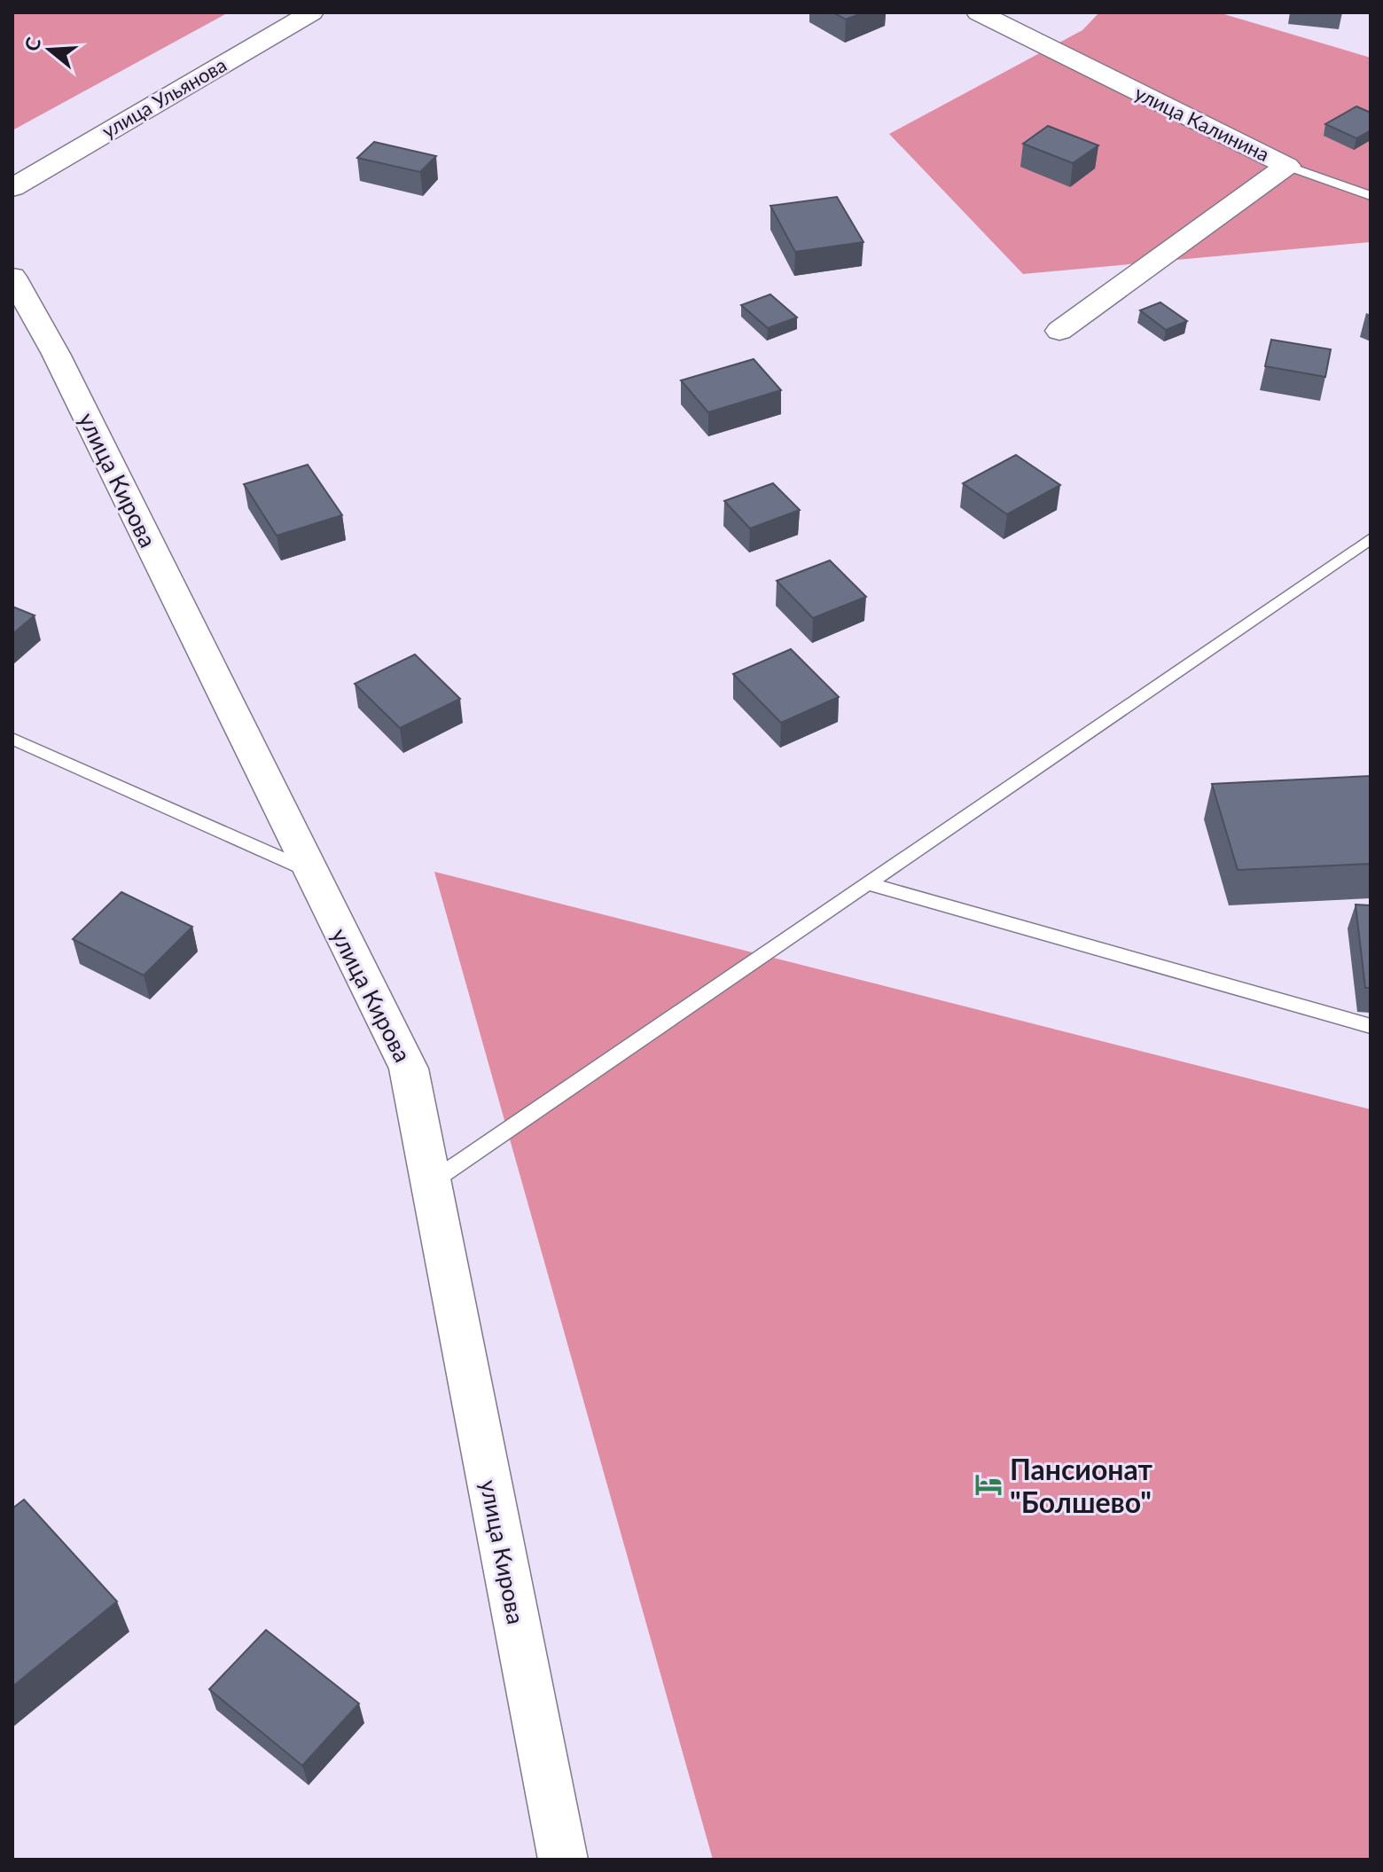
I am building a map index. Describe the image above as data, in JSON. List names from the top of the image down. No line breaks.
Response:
{"streets":{"street":["улица Ульянова","улица Калинина","улица Кирова"]},"places":{"hotel":["Пансионат \"Болшево\""]},"north":"left"}
